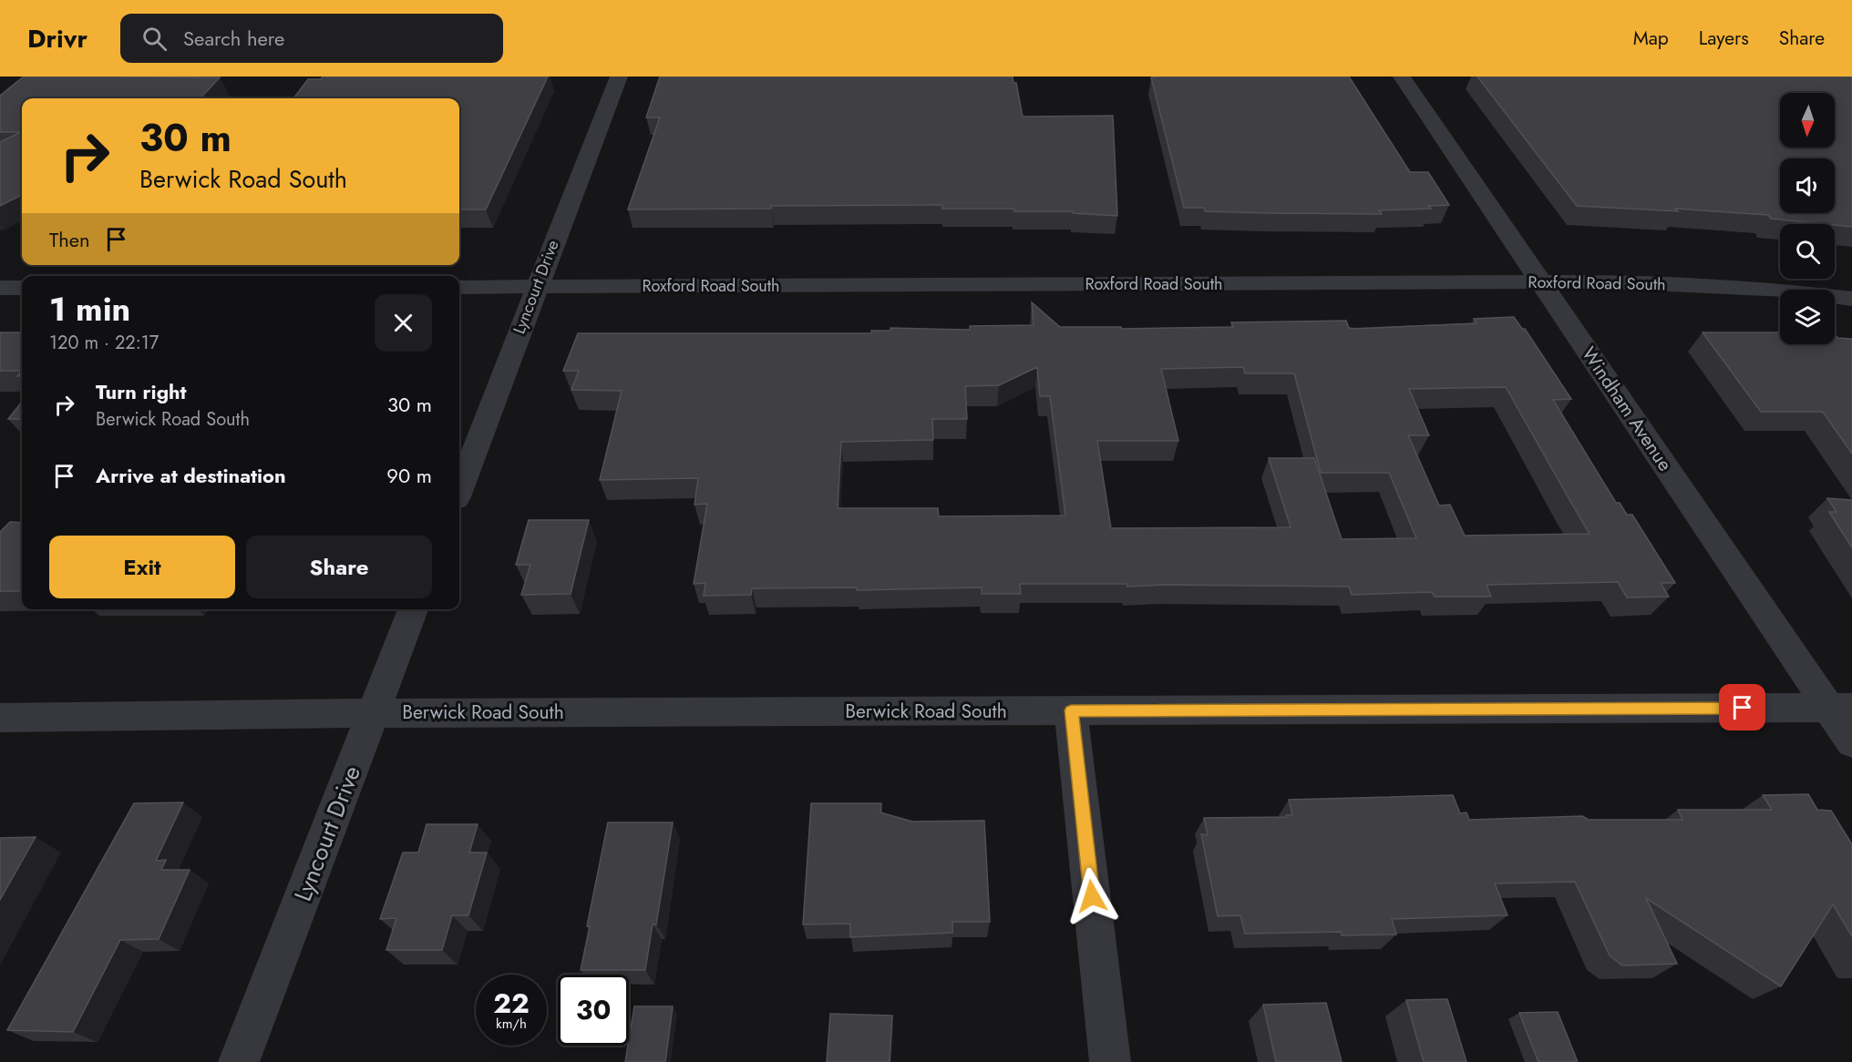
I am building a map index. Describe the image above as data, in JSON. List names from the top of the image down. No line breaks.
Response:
{"streets":{"street":["Roxford Road South","Lyncourt Drive","Windham Avenue","Berwick Road South"]},"crossings":[["Roxford Road South","Lyncourt Drive"],["Roxford Road South","Windham Avenue"],["Lyncourt Drive","Berwick Road South"],["Windham Avenue","Berwick Road South"]],"north":"bottom","page":{"header":"Drivr","search":"Search here","nav":["Map","Layers","Share"],"turn":["30 m","Berwick Road South"],"then":"Then","heading":["1 min","120 m · 22:17"],"list":[{"name":"Turn right","note":"Berwick Road South","value":"30 m"},{"name":"Arrive at destination","value":"90 m"}],"buttons":["Exit","Share"],"speed":"22 km/h","limit":"30"}}
